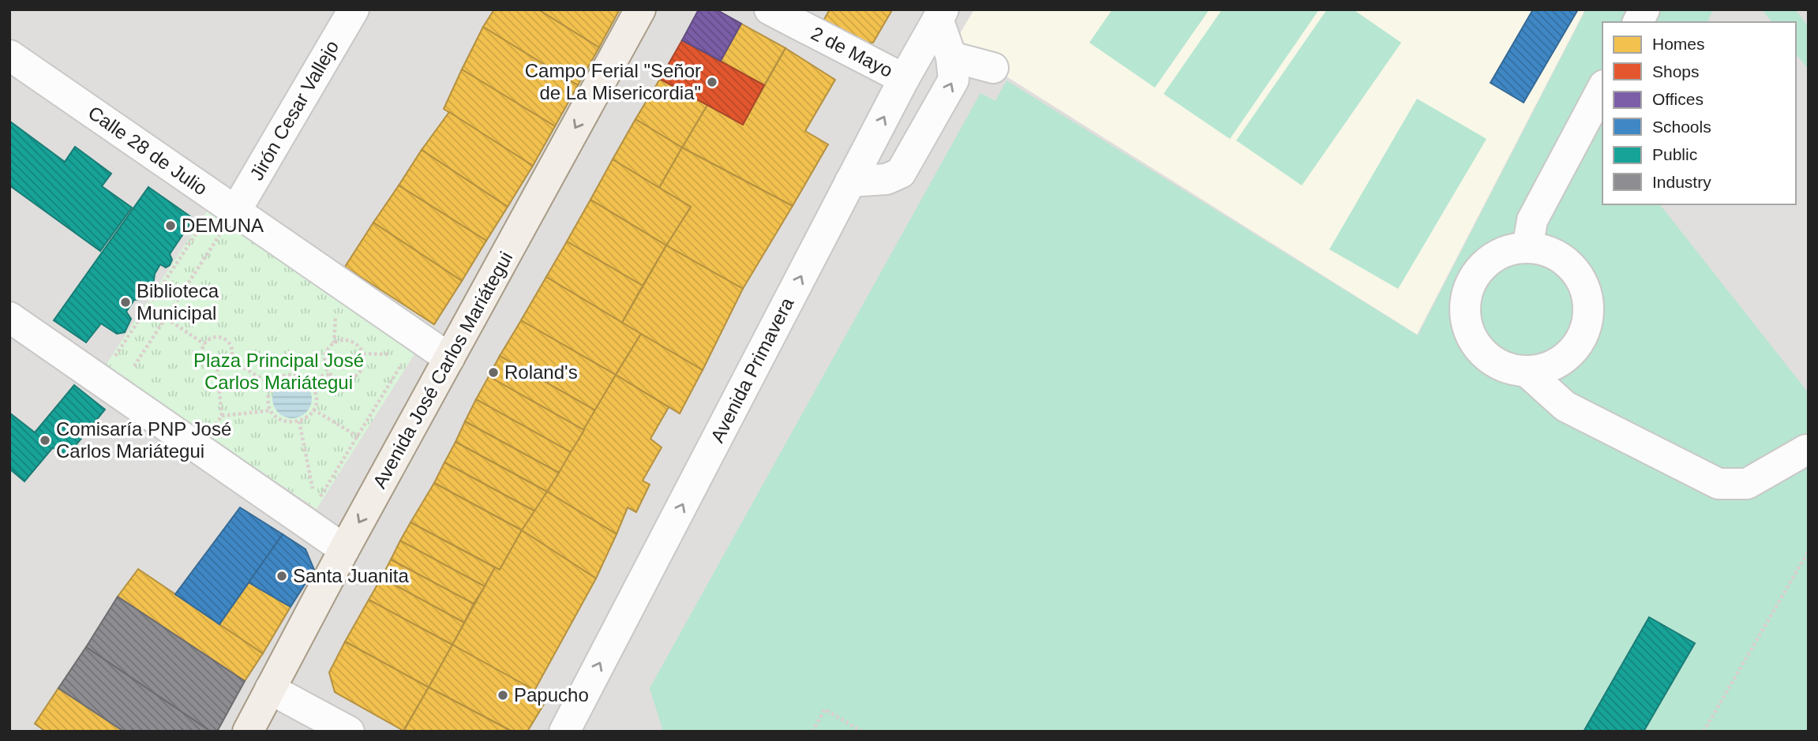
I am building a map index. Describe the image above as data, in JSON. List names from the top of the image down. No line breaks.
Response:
{"streets":{"main road":["Avenida José Carlos Mariátegui"],"street":["2 de Mayo","Jirón Cesar Vallejo","Calle 28 de Julio","Avenida Primavera"]},"crossings":[["2 de Mayo","Avenida Primavera"],["Jirón Cesar Vallejo","Calle 28 de Julio"],["Calle 28 de Julio","Avenida José Carlos Mariátegui"]],"one_way":["Avenida José Carlos Mariátegui","Avenida Primavera"],"parks":["Plaza Principal José Carlos Mariátegui"],"places":["Campo Ferial \"Señor de La Misericordia\"","DEMUNA","Biblioteca Municipal","Roland's","Comisaría PNP José Carlos Mariátegui","Santa Juanita","Papucho"],"legend":["Homes","Shops","Offices","Schools","Public","Industry"]}
